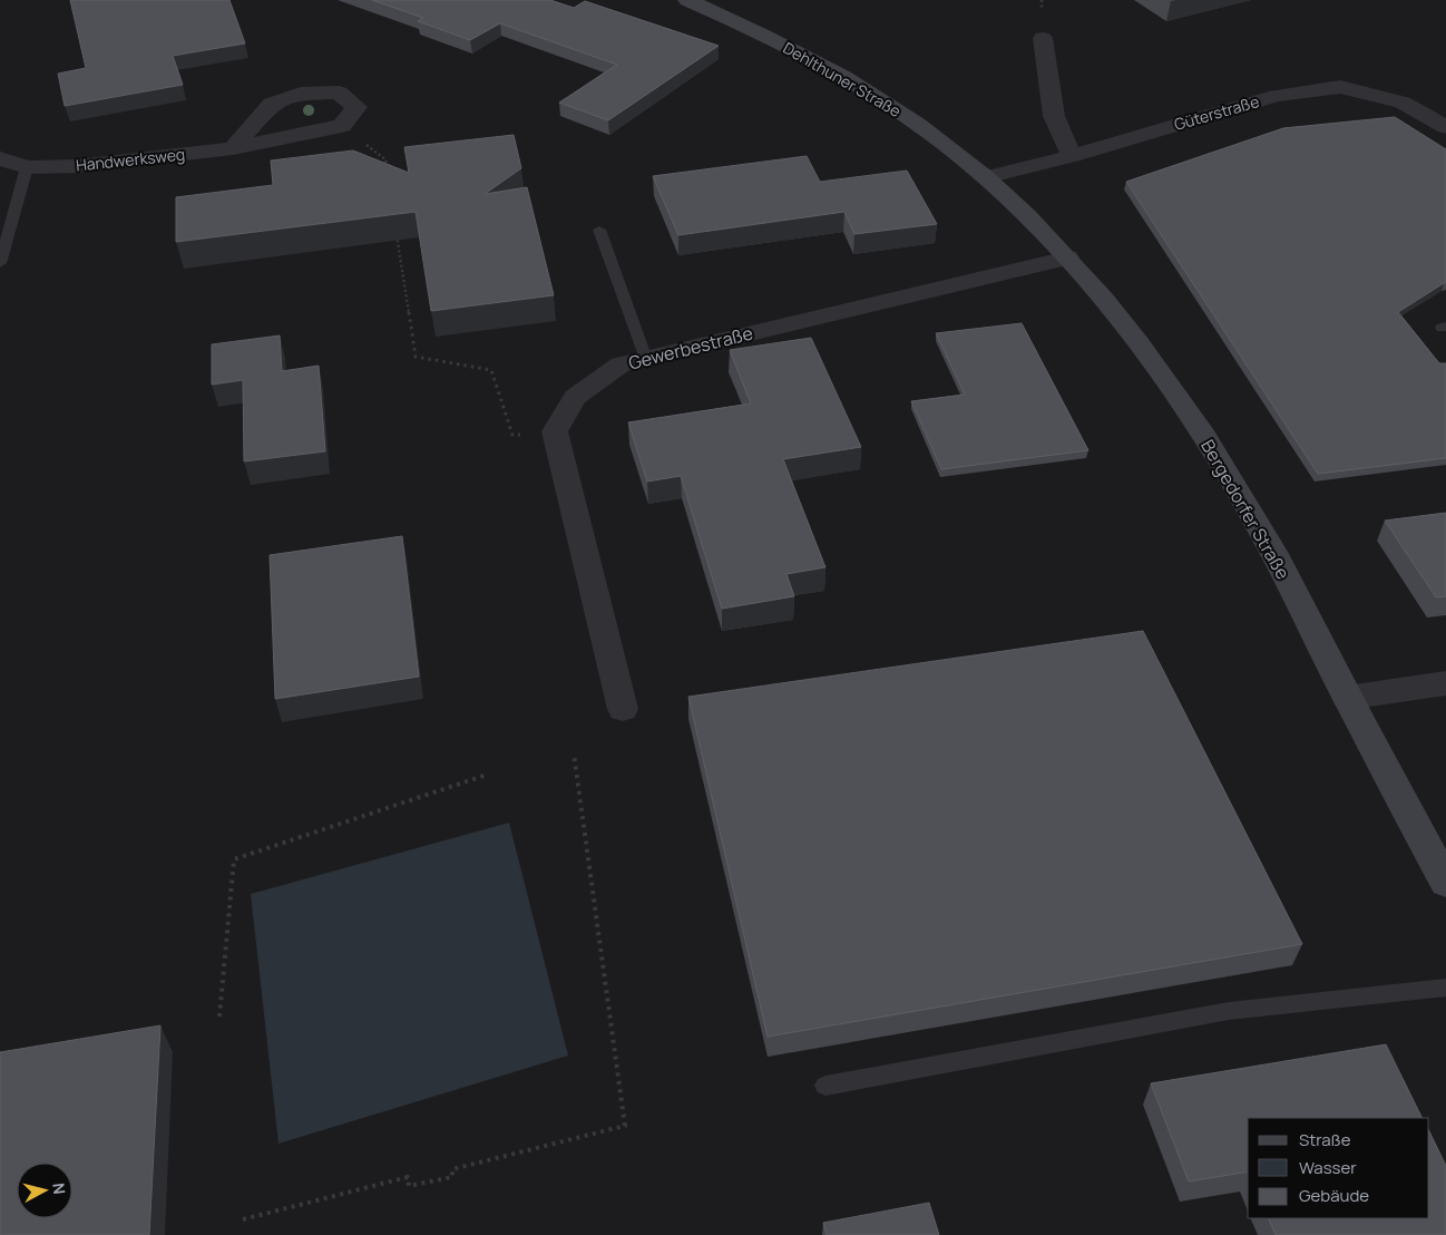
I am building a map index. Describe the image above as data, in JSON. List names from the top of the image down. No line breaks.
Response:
{"streets":{"street":["Dehlthuner Straße","Güterstraße","Handwerksweg","Gewerbestraße","Bergedorfer Straße"]},"crossings":[["Dehlthuner Straße","Güterstraße"],["Dehlthuner Straße","Bergedorfer Straße"],["Güterstraße","Bergedorfer Straße"],["Gewerbestraße","Bergedorfer Straße"]],"legend":["Straße","Wasser","Gebäude"],"north":"right"}
